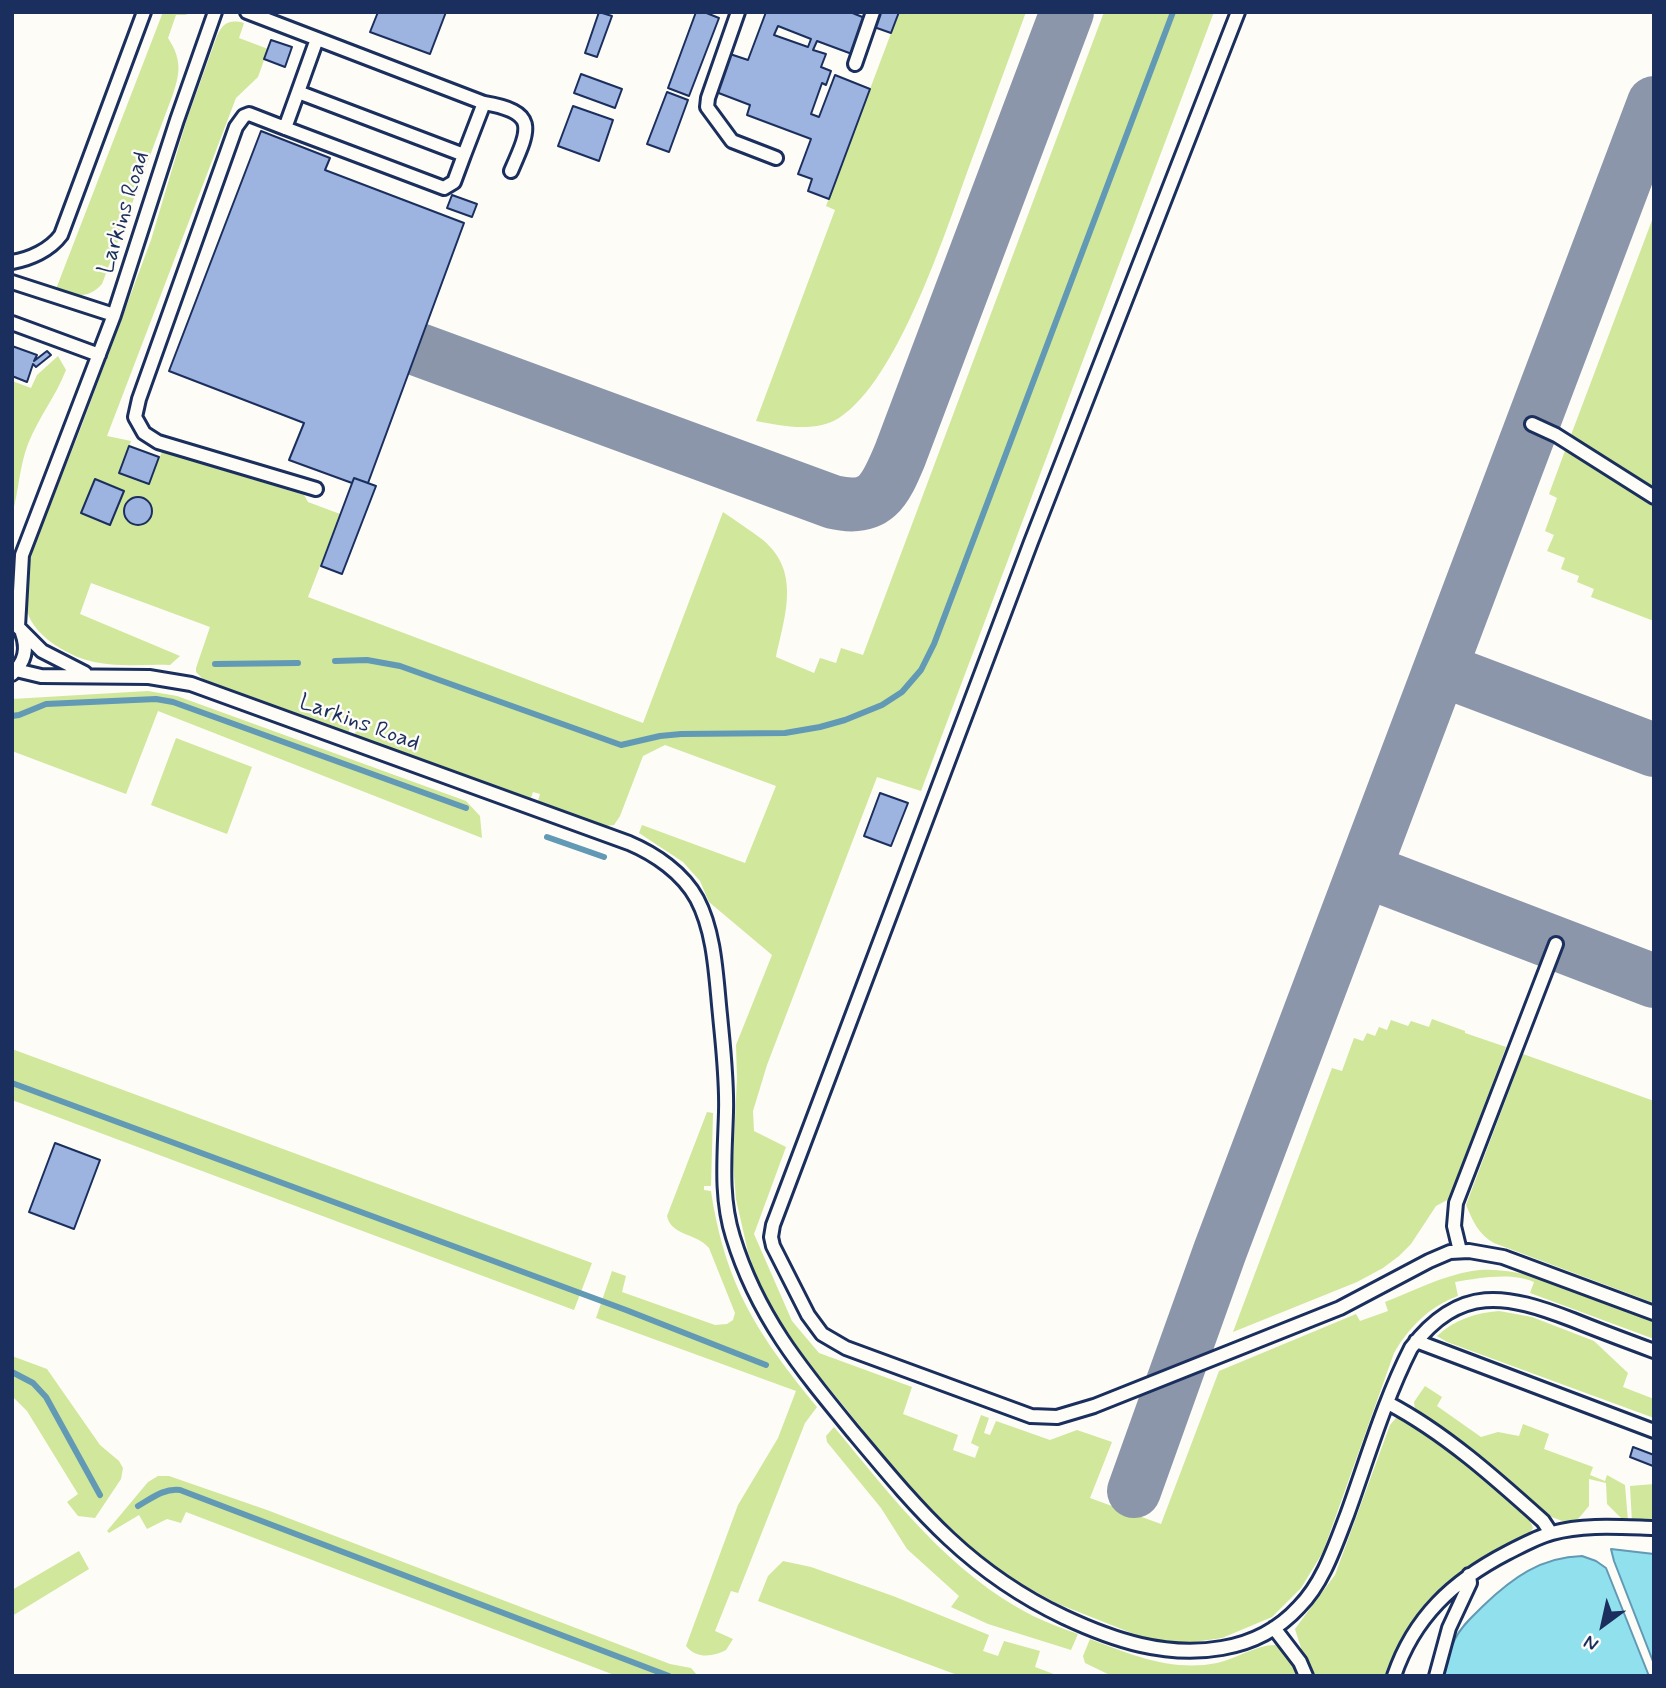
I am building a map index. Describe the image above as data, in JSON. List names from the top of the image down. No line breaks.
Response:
{"streets":{"lane":["Larkins Road"]},"north":"bottom left"}
